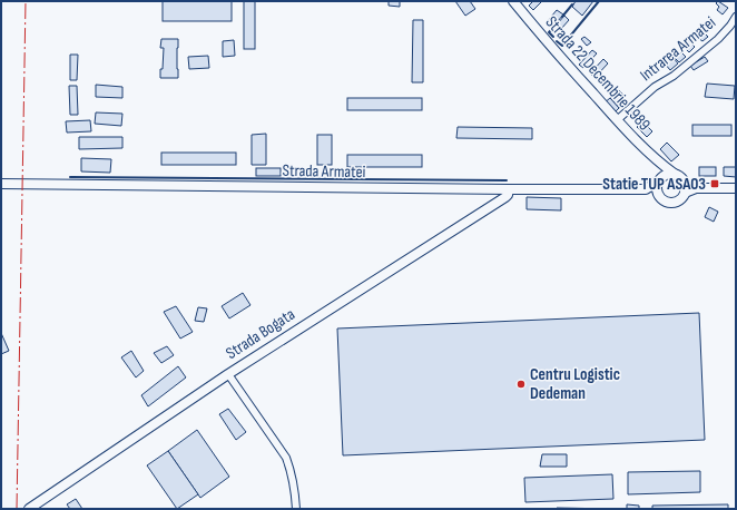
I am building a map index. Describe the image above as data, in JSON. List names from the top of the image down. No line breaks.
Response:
{"streets":{"main road":["Strada 22 Decembrie 1989","Strada Armatei","Strada Bogata"],"street":["Intrarea Armatei"]},"crossings":[["Intrarea Armatei","Strada 22 Decembrie 1989"],["Strada 22 Decembrie 1989","Strada Armatei"],["Strada Armatei","Strada Bogata"]],"places":{"transit":["Statie TUP ASA03"],"other":["Centru Logistic Dedeman"]}}
